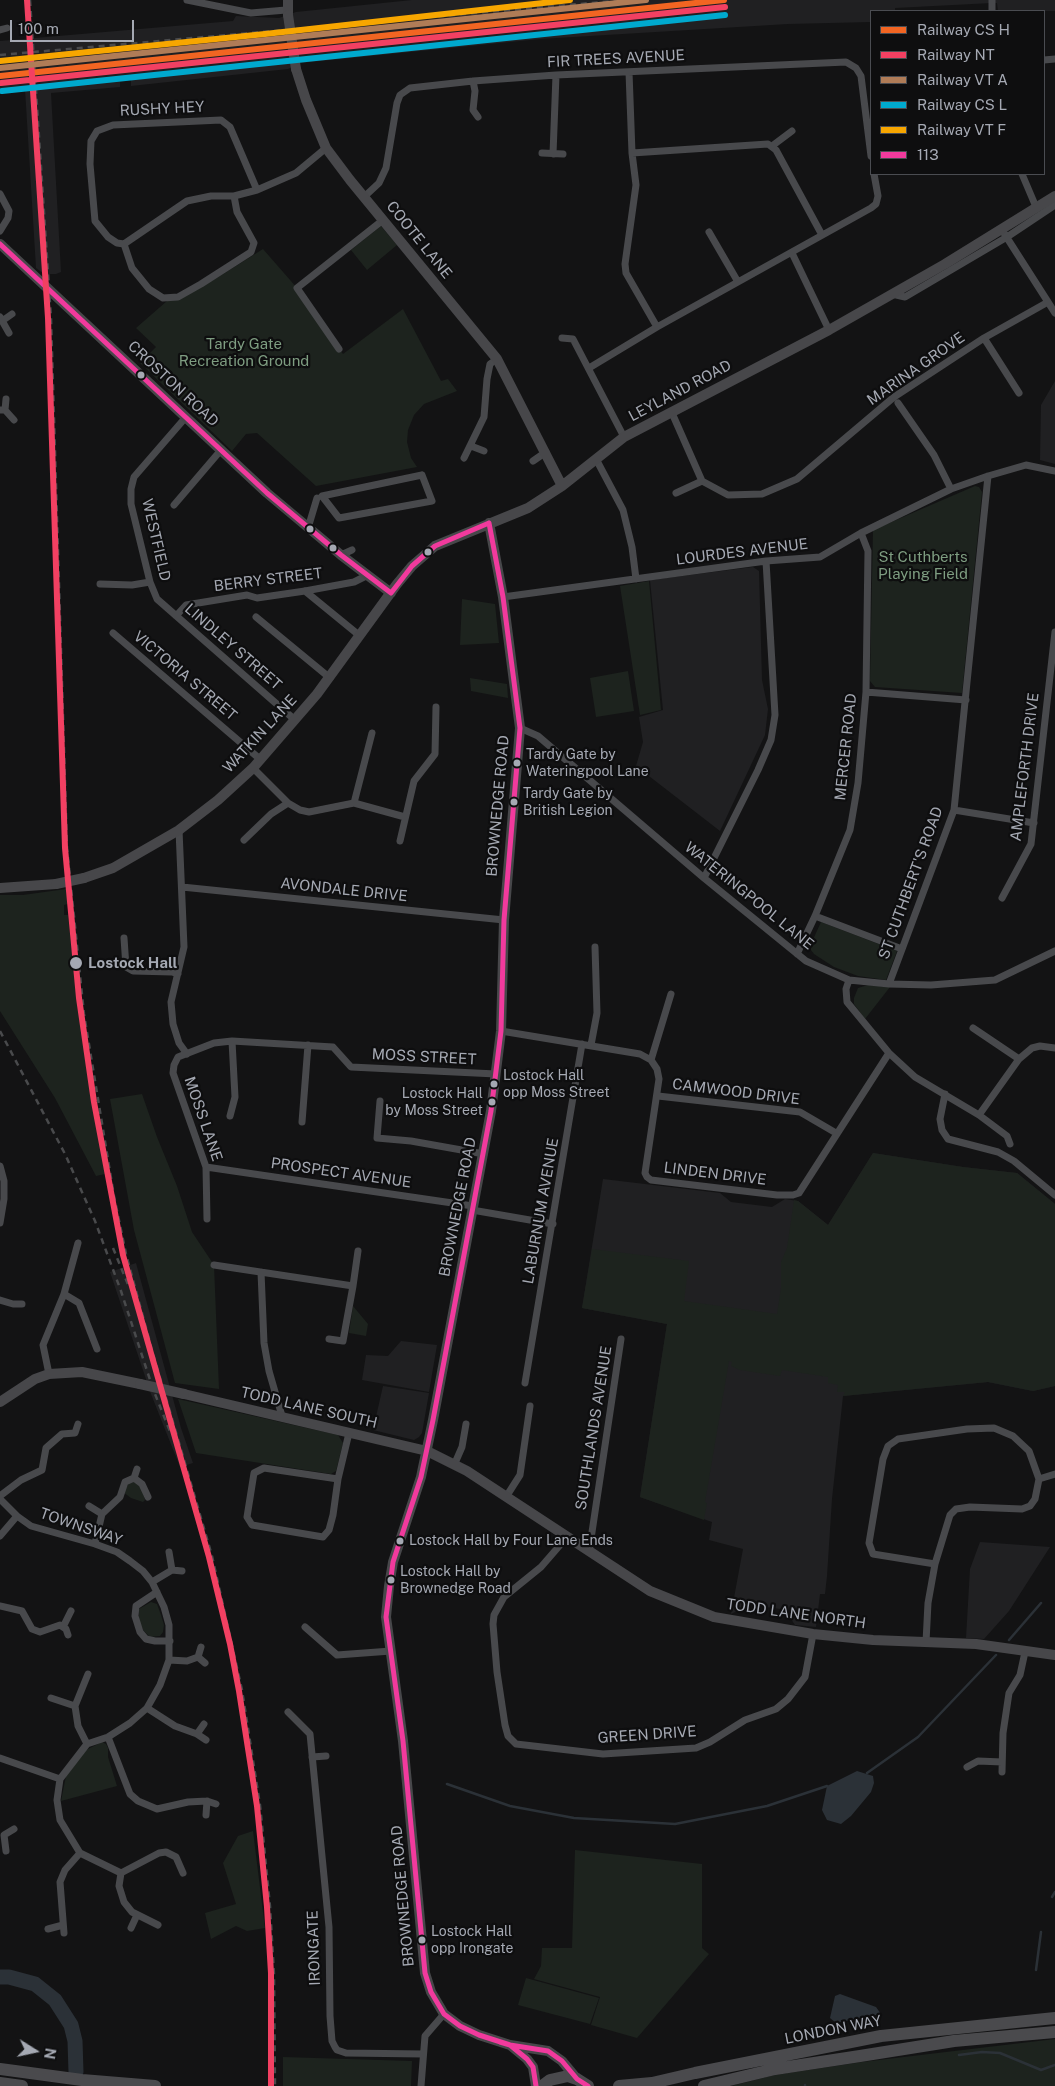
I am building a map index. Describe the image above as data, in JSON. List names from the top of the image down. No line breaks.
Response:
{"streets":{"highway":["LONDON WAY"],"main road":["COOTE LANE","CROSTON ROAD","LEYLAND ROAD","WATKIN LANE","BROWNEDGE ROAD","TODD LANE SOUTH","TODD LANE NORTH"],"street":["FIR TREES AVENUE","RUSHY HEY","MARINA GROVE","WESTFIELD","LOURDES AVENUE","BERRY STREET","LINDLEY STREET","VICTORIA STREET","MERCER ROAD","AMPLEFORTH DRIVE","ST CUTHBERT'S ROAD","AVONDALE DRIVE","WATERINGPOOL LANE","MOSS STREET","CAMWOOD DRIVE","MOSS LANE","PROSPECT AVENUE","LINDEN DRIVE","LABURNUM AVENUE","SOUTHLANDS AVENUE","TOWNSWAY","GREEN DRIVE","IRONGATE"]},"crossings":[["FIR TREES AVENUE","COOTE LANE"],["COOTE LANE","LEYLAND ROAD"],["CROSTON ROAD","WESTFIELD"],["CROSTON ROAD","BERRY STREET"],["CROSTON ROAD","WATKIN LANE"],["LEYLAND ROAD","WATKIN LANE"],["LEYLAND ROAD","BROWNEDGE ROAD"],["WESTFIELD","LINDLEY STREET"],["LOURDES AVENUE","MERCER ROAD"],["LOURDES AVENUE","BROWNEDGE ROAD"],["LOURDES AVENUE","ST CUTHBERT'S ROAD"],["BERRY STREET","LINDLEY STREET"],["LINDLEY STREET","WATKIN LANE"],["VICTORIA STREET","WATKIN LANE"],["WATKIN LANE","BROWNEDGE ROAD"],["MERCER ROAD","WATERINGPOOL LANE"],["BROWNEDGE ROAD","AVONDALE DRIVE"],["BROWNEDGE ROAD","WATERINGPOOL LANE"],["BROWNEDGE ROAD","MOSS STREET"],["BROWNEDGE ROAD","PROSPECT AVENUE"],["BROWNEDGE ROAD","TODD LANE SOUTH"],["BROWNEDGE ROAD","TODD LANE NORTH"],["ST CUTHBERT'S ROAD","WATERINGPOOL LANE"],["CAMWOOD DRIVE","LINDEN DRIVE"],["MOSS LANE","PROSPECT AVENUE"],["PROSPECT AVENUE","LABURNUM AVENUE"],["TODD LANE SOUTH","TODD LANE NORTH"],["SOUTHLANDS AVENUE","TODD LANE NORTH"],["TODD LANE NORTH","GREEN DRIVE"]],"parks":["Tardy Gate Recreation Ground","St Cuthberts Playing Field"],"places":["Tardy Gate by Wateringpool Lane","Tardy Gate by British Legion","Lostock Hall","Lostock Hall opp Moss Street","Lostock Hall by Moss Street","Lostock Hall by Four Lane Ends","Lostock Hall by Brownedge Road","Lostock Hall opp Irongate"],"lines":["rail line NT","transit line 113"],"legend":["Railway CS H","Railway NT","Railway VT A","Railway CS L","Railway VT F","113"],"scale_bar":"100 m","north":"right"}
